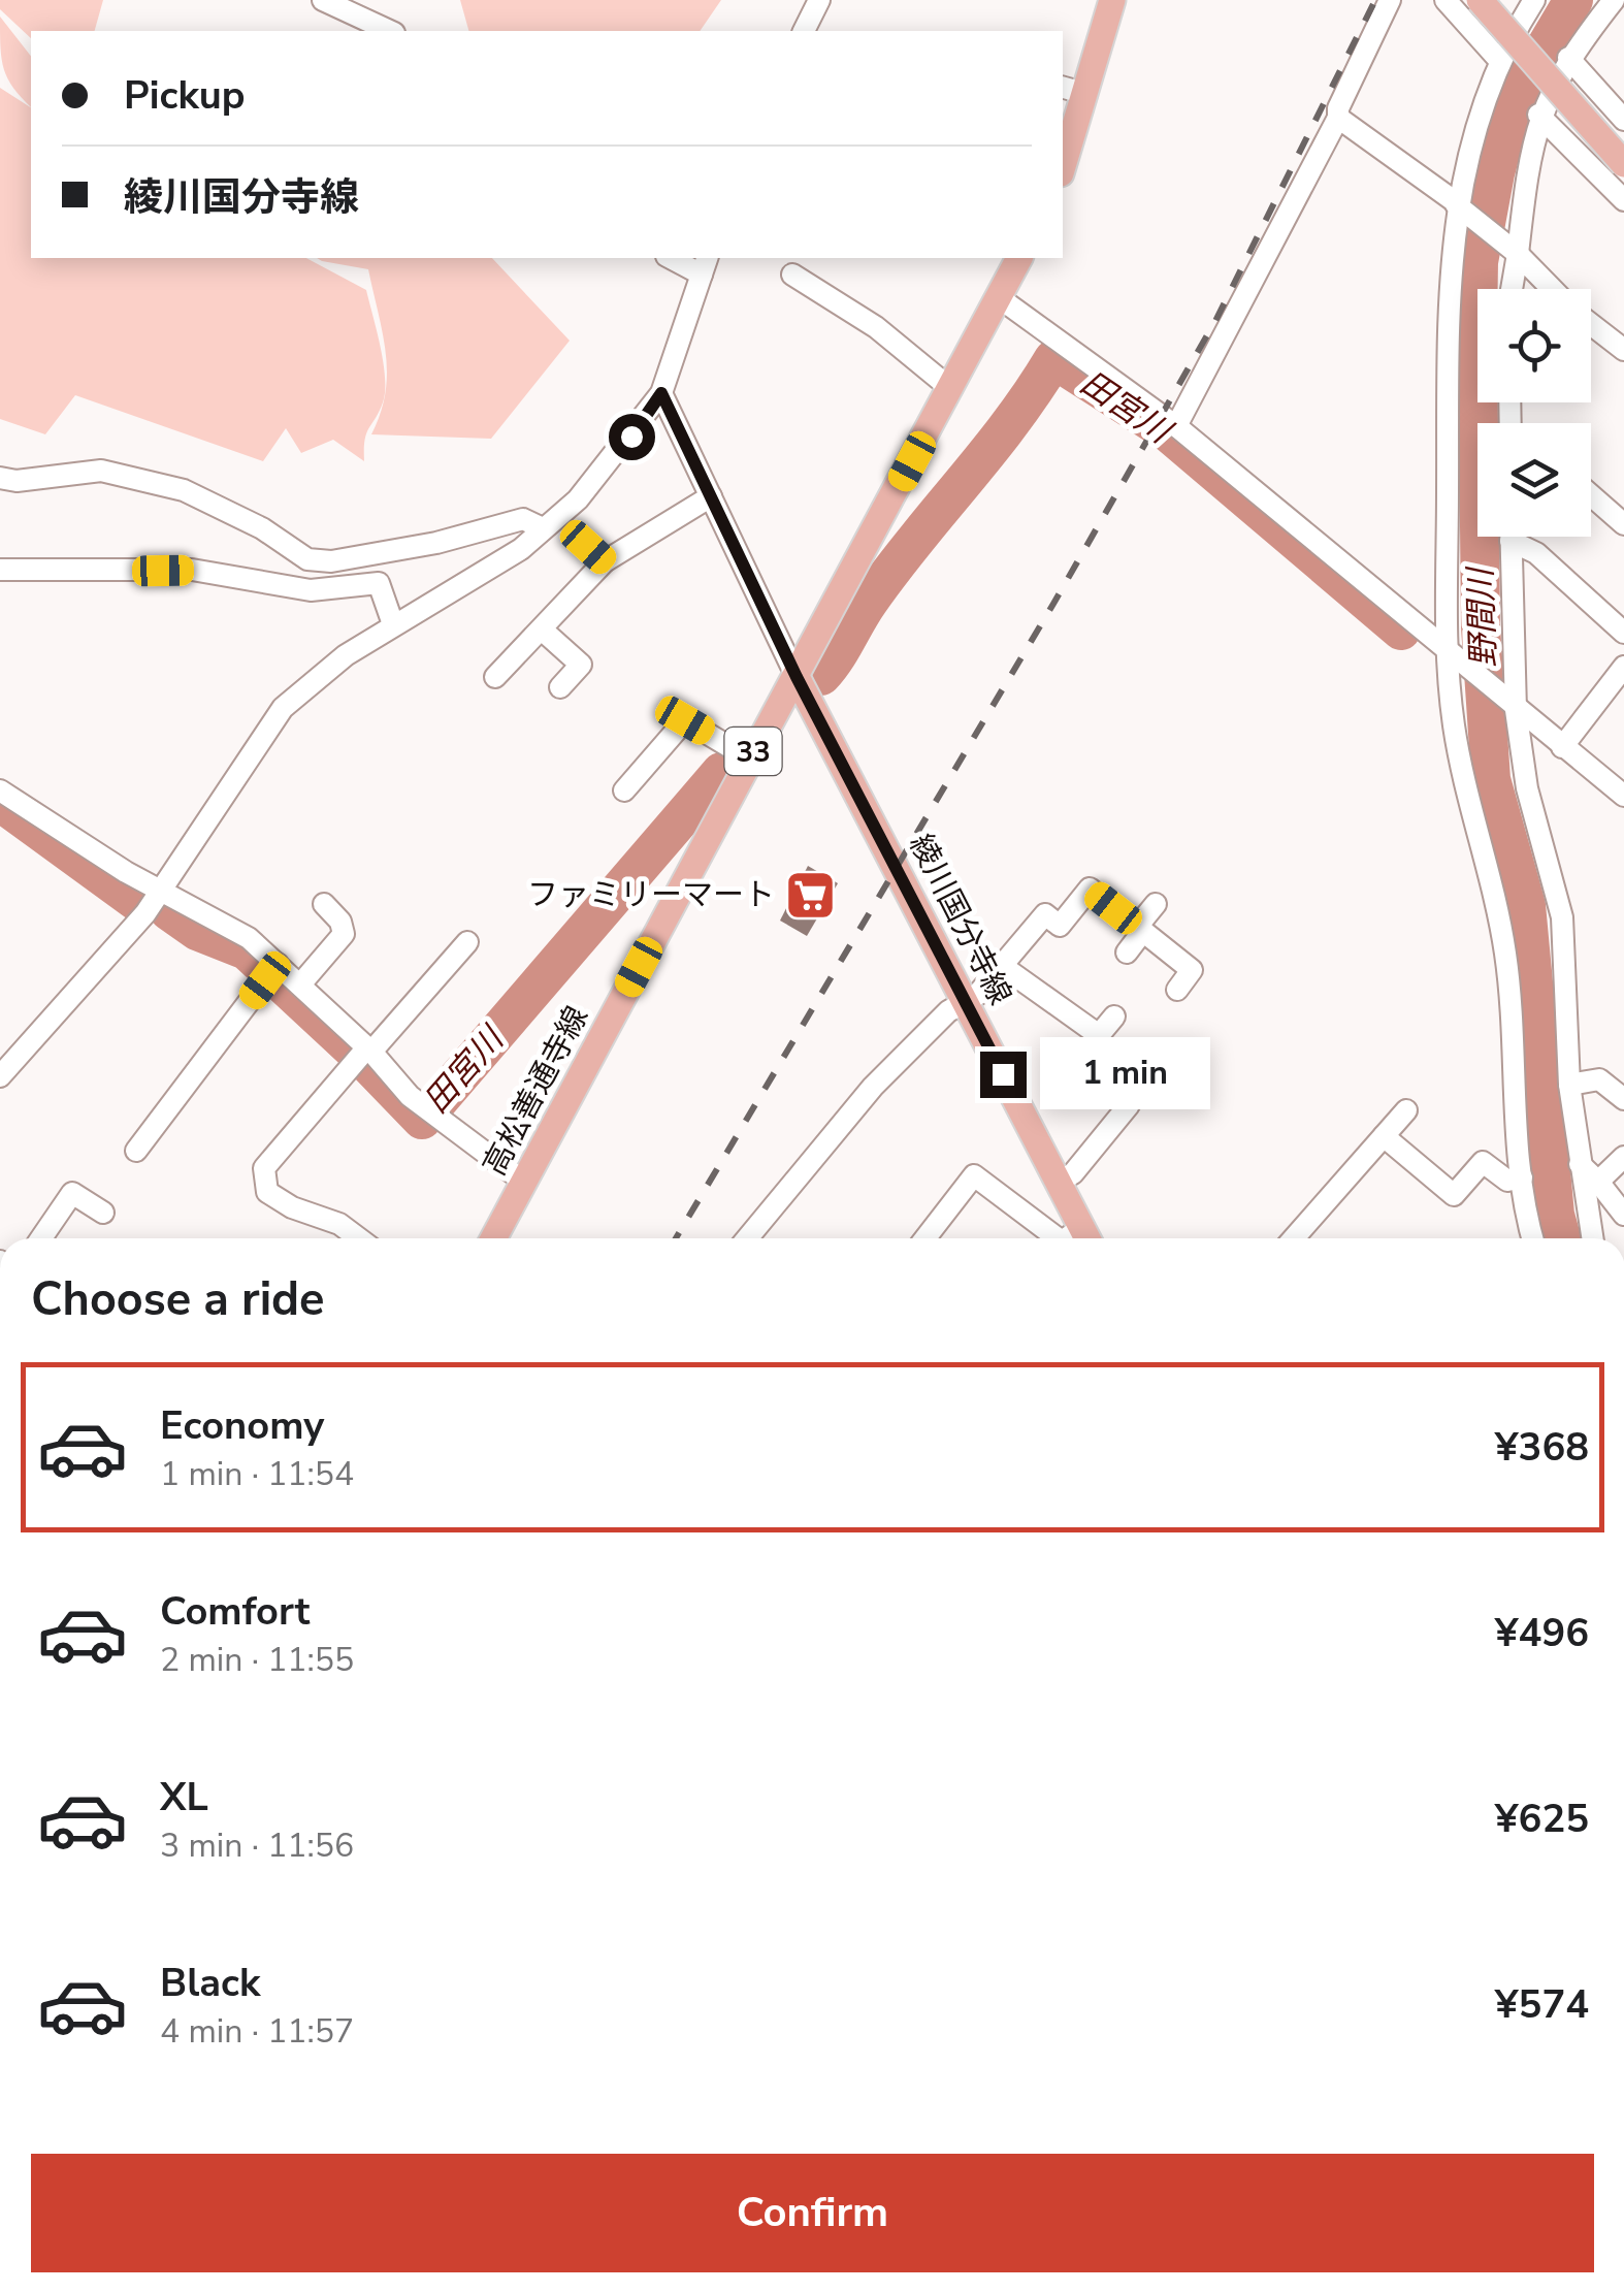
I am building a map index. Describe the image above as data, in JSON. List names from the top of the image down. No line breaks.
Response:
{"streets":{"main road":["33","綾川国分寺線","高松善通寺線"]},"crossings":[["綾川国分寺線","高松善通寺線"]],"water":["田宮川","野間川"],"places":{"supermarket":["ファミリーマート"]},"page":{"banner":["Pickup","綾川国分寺線"],"bubble":"1 min","heading":"Choose a ride","list":[{"name":"Economy","note":"1 min · 11:54","value":"¥368"},{"name":"Comfort","note":"2 min · 11:55","value":"¥496"},{"name":"XL","note":"3 min · 11:56","value":"¥625"},{"name":"Black","note":"4 min · 11:57","value":"¥574"}],"buttons":"Confirm"}}
